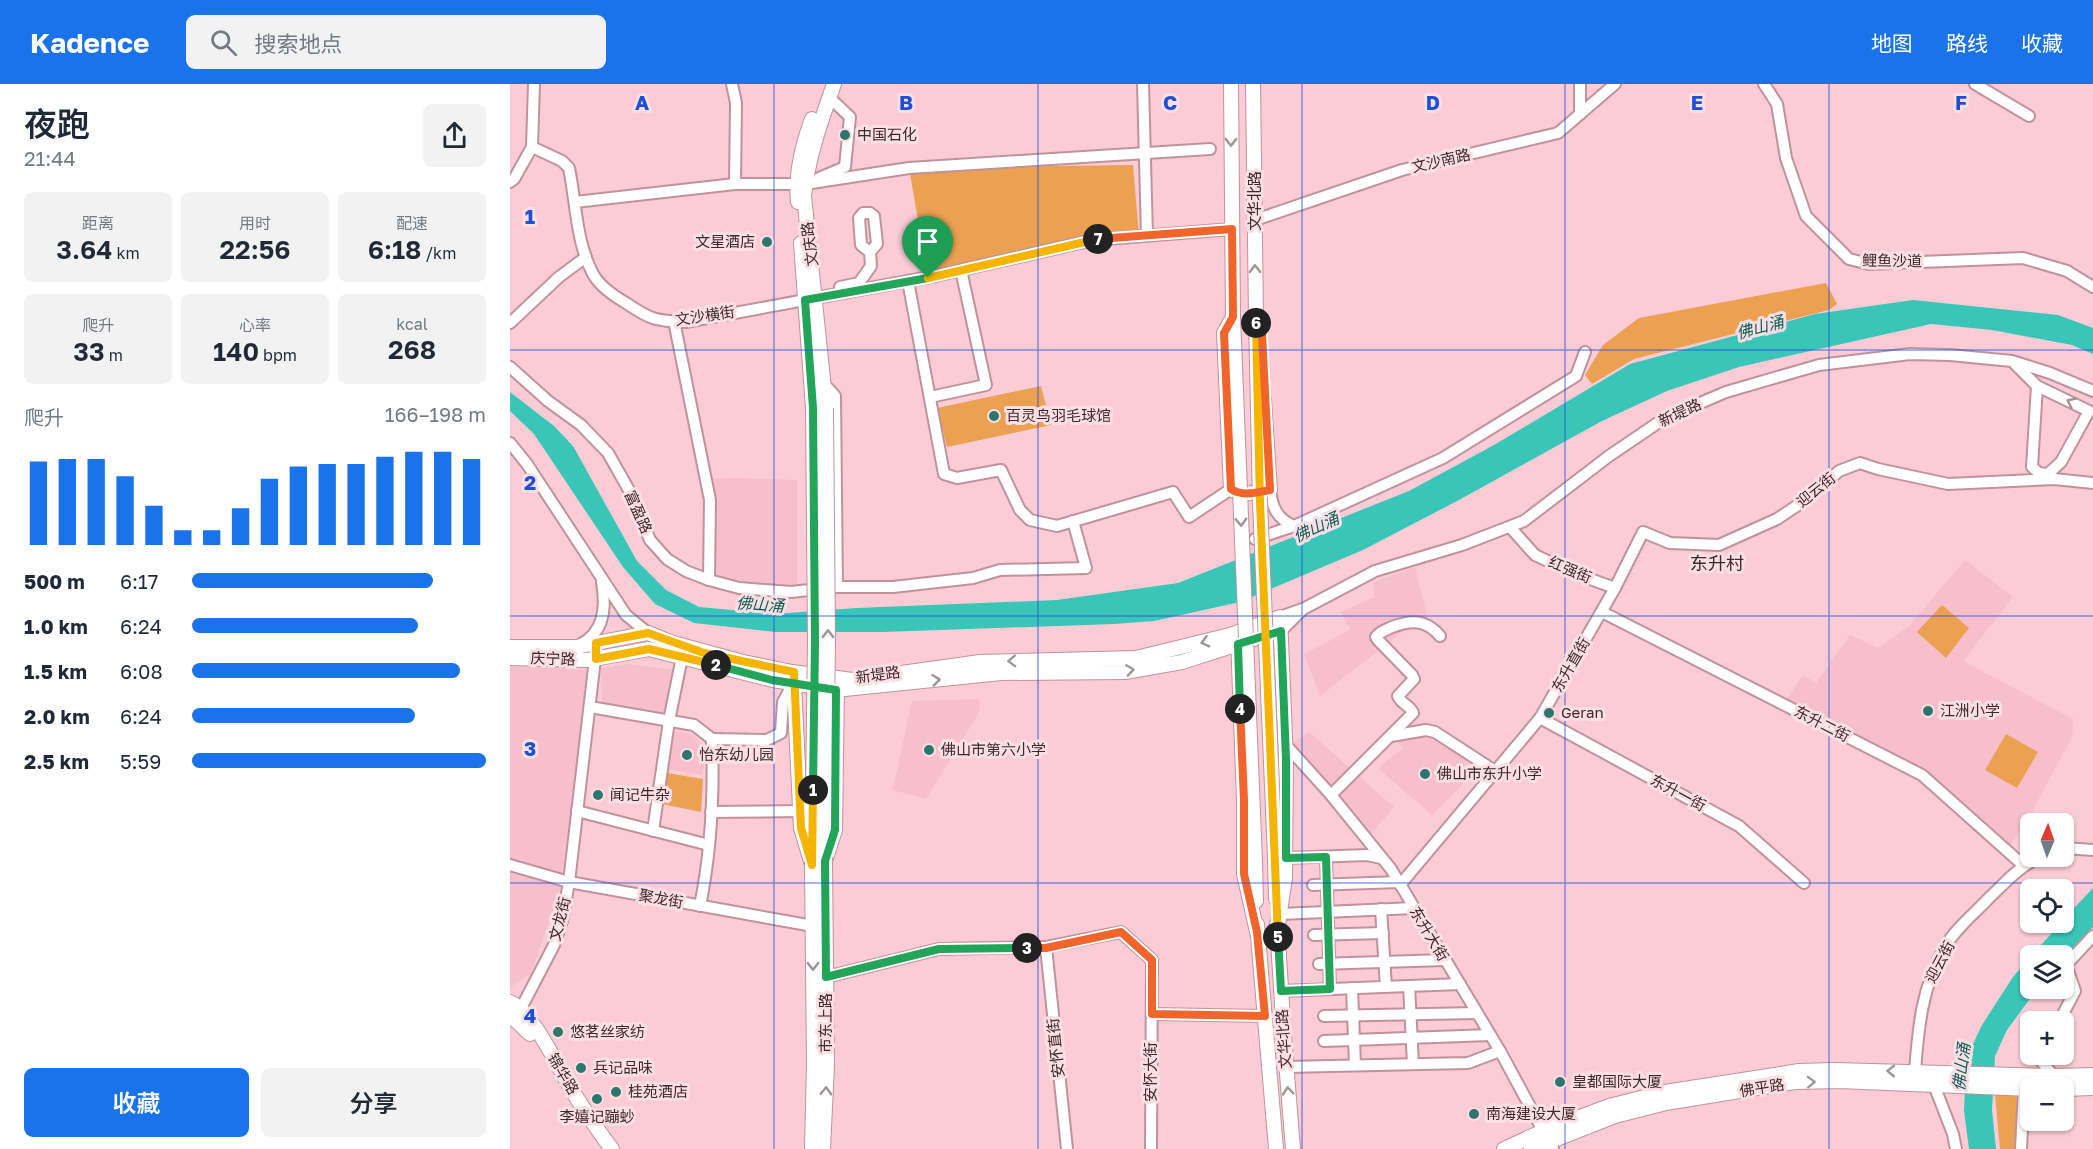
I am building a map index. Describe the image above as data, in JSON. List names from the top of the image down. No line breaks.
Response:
{"streets":{"main road":["文华北路","文庆路","新堤路","庆宁路","市东上路","锦华路","佛平路"],"street":["文沙南路","鲤鱼沙道","文沙横街","迎云街","富盈路","红强街","东升直街","东升二街","东升一街","聚龙街","文龙街","东升大街","安怀直街","安怀大街"]},"crossings":[["文沙南路","文华北路"],["文庆路","文沙横街"],["新堤路","红强街"],["新堤路","庆宁路"],["新堤路","文龙街"],["迎云街","红强街"],["迎云街","佛平路"],["庆宁路","文龙街"],["东升直街","东升二街"],["东升直街","东升一街"],["东升直街","东升大街"],["聚龙街","文龙街"],["聚龙街","市东上路"],["文龙街","锦华路"],["东升大街","佛平路"],["安怀直街","安怀大街"]],"districts":["东升村"],"water":["佛山涌"],"places":["中国石化","文星酒店","百灵鸟羽毛球馆","江洲小学","Geran","佛山市第六小学","怡东幼儿园","佛山市东升小学","闻记牛杂","悠茗丝家纺","兵记品味","皇都国际大厦","桂苑酒店","李嬉记蹦䖢","南海建设大厦"],"north":"top","page":{"header":"Kadence","search":"搜索地点","nav":["地图","路线","收藏"],"heading":["夜跑","21:44"],"stats":[["距离","3.64 km"],["用时","22:56"],["配速","6:18 /km"],["爬升","33 m"],["心率","140 bpm"],["kcal","268"]],"pins":["7","6","2","4","1","5","3"],"chart":["爬升","166–198 m"],"list":[{"name":"500 m","note":"6:17"},{"name":"1.0 km","note":"6:24"},{"name":"1.5 km","note":"6:08"},{"name":"2.0 km","note":"6:24"},{"name":"2.5 km","note":"5:59"}],"map_buttons":["+","−"],"buttons":["收藏","分享"]},"grid":{"columns":["A","B","C","D","E","F"],"rows":["1","2","3","4"]}}
